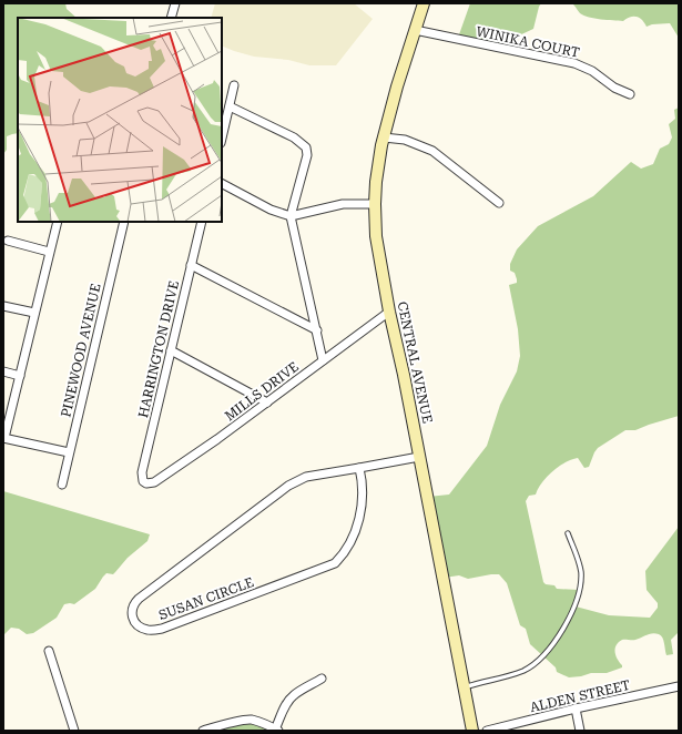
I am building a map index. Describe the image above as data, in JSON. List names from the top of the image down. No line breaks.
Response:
{"streets":{"main road":["CENTRAL AVENUE"],"street":["WINIKA COURT","HARRINGTON DRIVE","PINEWOOD AVENUE","MILLS DRIVE","SUSAN CIRCLE","ALDEN STREET"]},"crossings":[["WINIKA COURT","CENTRAL AVENUE"],["HARRINGTON DRIVE","MILLS DRIVE"],["CENTRAL AVENUE","MILLS DRIVE"],["CENTRAL AVENUE","SUSAN CIRCLE"]]}
